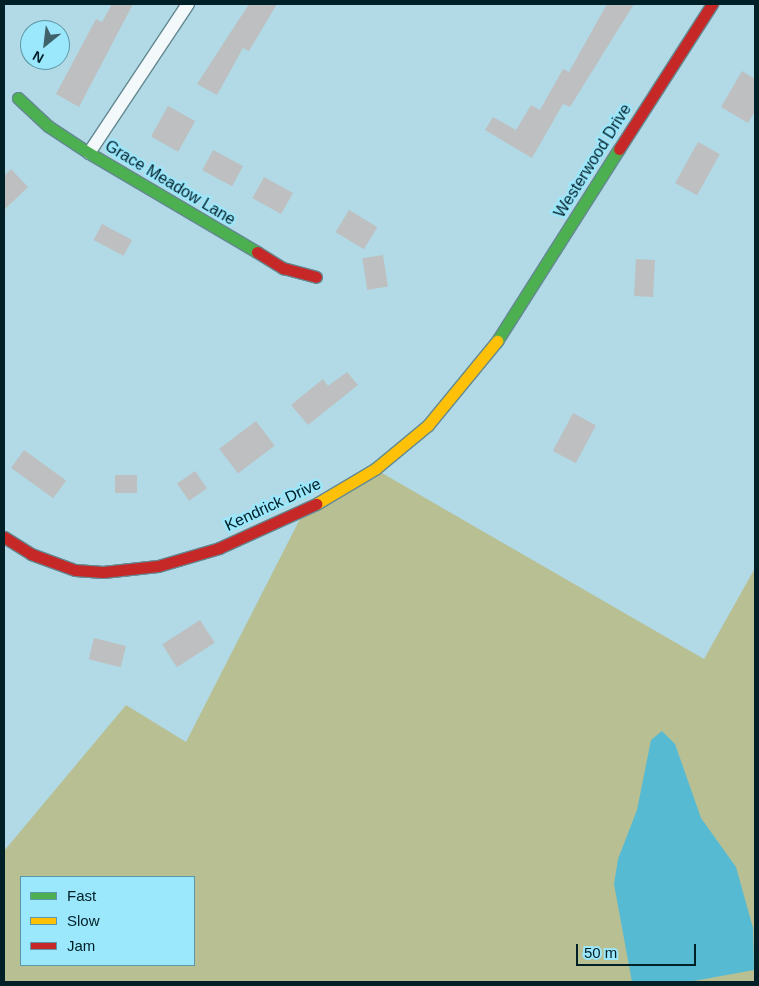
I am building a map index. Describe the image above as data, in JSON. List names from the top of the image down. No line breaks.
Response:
{"streets":{"street":["Westerwood Drive","Grace Meadow Lane","Kendrick Drive"]},"crossings":[["Westerwood Drive","Kendrick Drive"]],"legend":["Fast","Slow","Jam"],"scale_bar":"50 m","north":"bottom left"}
